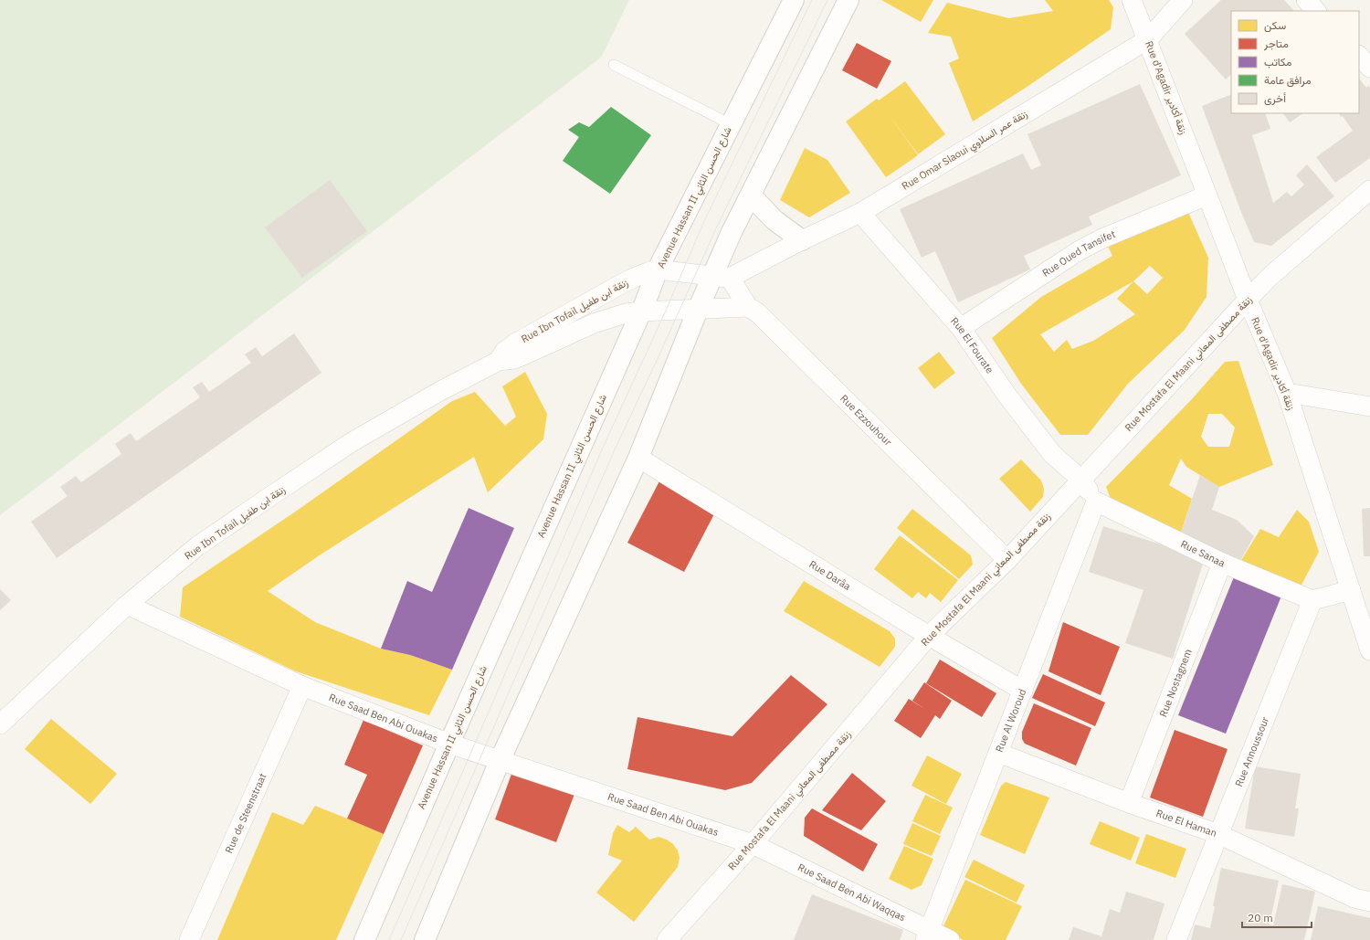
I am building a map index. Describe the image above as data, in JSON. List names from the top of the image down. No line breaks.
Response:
{"streets":{"main road":["Avenue Hassan II شارع الحسن الثاني"],"street":["Rue d'Agadir زنقة أكادير","Rue Omar Slaoui زنقة عمر السلاوي","Rue Oued Tansifet","Rue Ibn Tofail زنقة ابن طفيل","Rue El Fourate","Rue Mostafa El Maani زنقة مصطفى المعاني","Rue Ezzouhour","Rue Sanaa","Rue Darâa","Rue Nostagnem","Rue Saad Ben Abi Ouakas","Rue Al Woroud","Rue Annoussour","Rue de Steenstraat","Rue El Haman","Rue Saad Ben Abi Waqqas"]},"crossings":[["Rue d'Agadir زنقة أكادير","Rue Omar Slaoui زنقة عمر السلاوي"],["Rue d'Agadir زنقة أكادير","Rue Oued Tansifet"],["Rue d'Agadir زنقة أكادير","Rue Mostafa El Maani زنقة مصطفى المعاني"],["Rue Omar Slaoui زنقة عمر السلاوي","Rue El Fourate"],["Rue Omar Slaoui زنقة عمر السلاوي","Rue Ezzouhour"],["Avenue Hassan II شارع الحسن الثاني","Rue Ibn Tofail زنقة ابن طفيل"],["Avenue Hassan II شارع الحسن الثاني","Rue Saad Ben Abi Ouakas"],["Rue Oued Tansifet","Rue El Fourate"],["Rue Ibn Tofail زنقة ابن طفيل","Rue Ezzouhour"],["Rue Ibn Tofail زنقة ابن طفيل","Rue Saad Ben Abi Ouakas"],["Rue El Fourate","Rue Mostafa El Maani زنقة مصطفى المعاني"],["Rue El Fourate","Rue Sanaa"],["Rue El Fourate","Rue Al Woroud"],["Rue Mostafa El Maani زنقة مصطفى المعاني","Rue Ezzouhour"],["Rue Mostafa El Maani زنقة مصطفى المعاني","Rue Darâa"],["Rue Mostafa El Maani زنقة مصطفى المعاني","Rue Saad Ben Abi Ouakas"],["Rue Mostafa El Maani زنقة مصطفى المعاني","Rue Saad Ben Abi Waqqas"],["Rue Sanaa","Rue Nostagnem"],["Rue Sanaa","Rue Al Woroud"],["Rue Sanaa","Rue Annoussour"],["Rue Darâa","Rue Al Woroud"],["Rue Nostagnem","Rue El Haman"],["Rue Saad Ben Abi Ouakas","Rue de Steenstraat"],["Rue Saad Ben Abi Ouakas","Rue Saad Ben Abi Waqqas"],["Rue Al Woroud","Rue El Haman"],["Rue Al Woroud","Rue Saad Ben Abi Waqqas"],["Rue Annoussour","Rue El Haman"]],"legend":["سكن","متاجر","مكاتب","مرافق عامة","أخرى"],"scale_bar":"20 m"}
